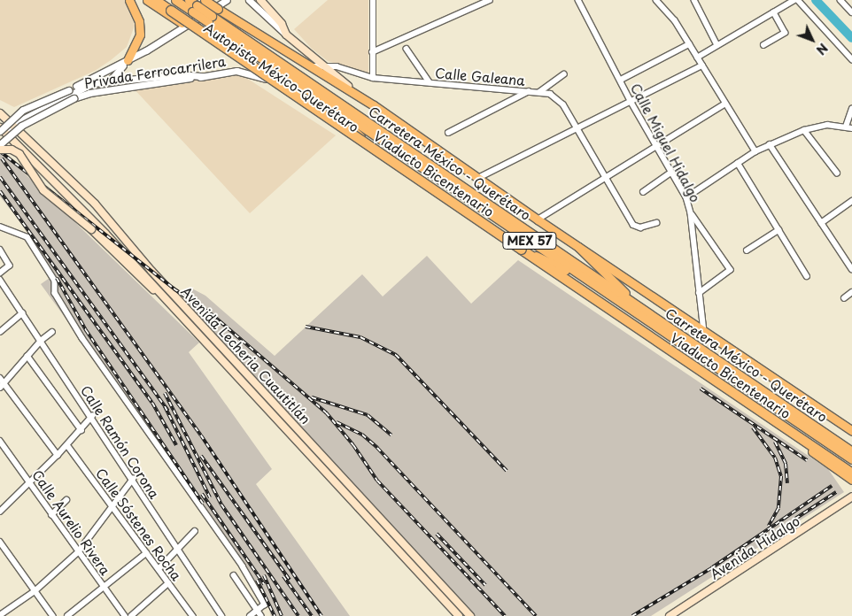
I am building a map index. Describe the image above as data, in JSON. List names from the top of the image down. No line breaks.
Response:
{"streets":{"highway":["Viaducto Bicentenario"],"main road":["Autopista México-Querétaro","Carretera México - Querétaro","MEX 57","Avenida Lecheria Cuautitlán","Avenida Hidalgo"],"street":["Privada Ferrocarrilera","Calle Galeana","Calle Miguel Hidalgo","Calle Ramón Corona","Calle Aurelio Rivera","Calle Sóstenes Rocha"]},"crossings":[["Privada Ferrocarrilera","Autopista México-Querétaro"],["Privada Ferrocarrilera","Avenida Lecheria Cuautitlán"],["Autopista México-Querétaro","Calle Miguel Hidalgo"],["Autopista México-Querétaro","Viaducto Bicentenario"]],"north":"bottom right"}
